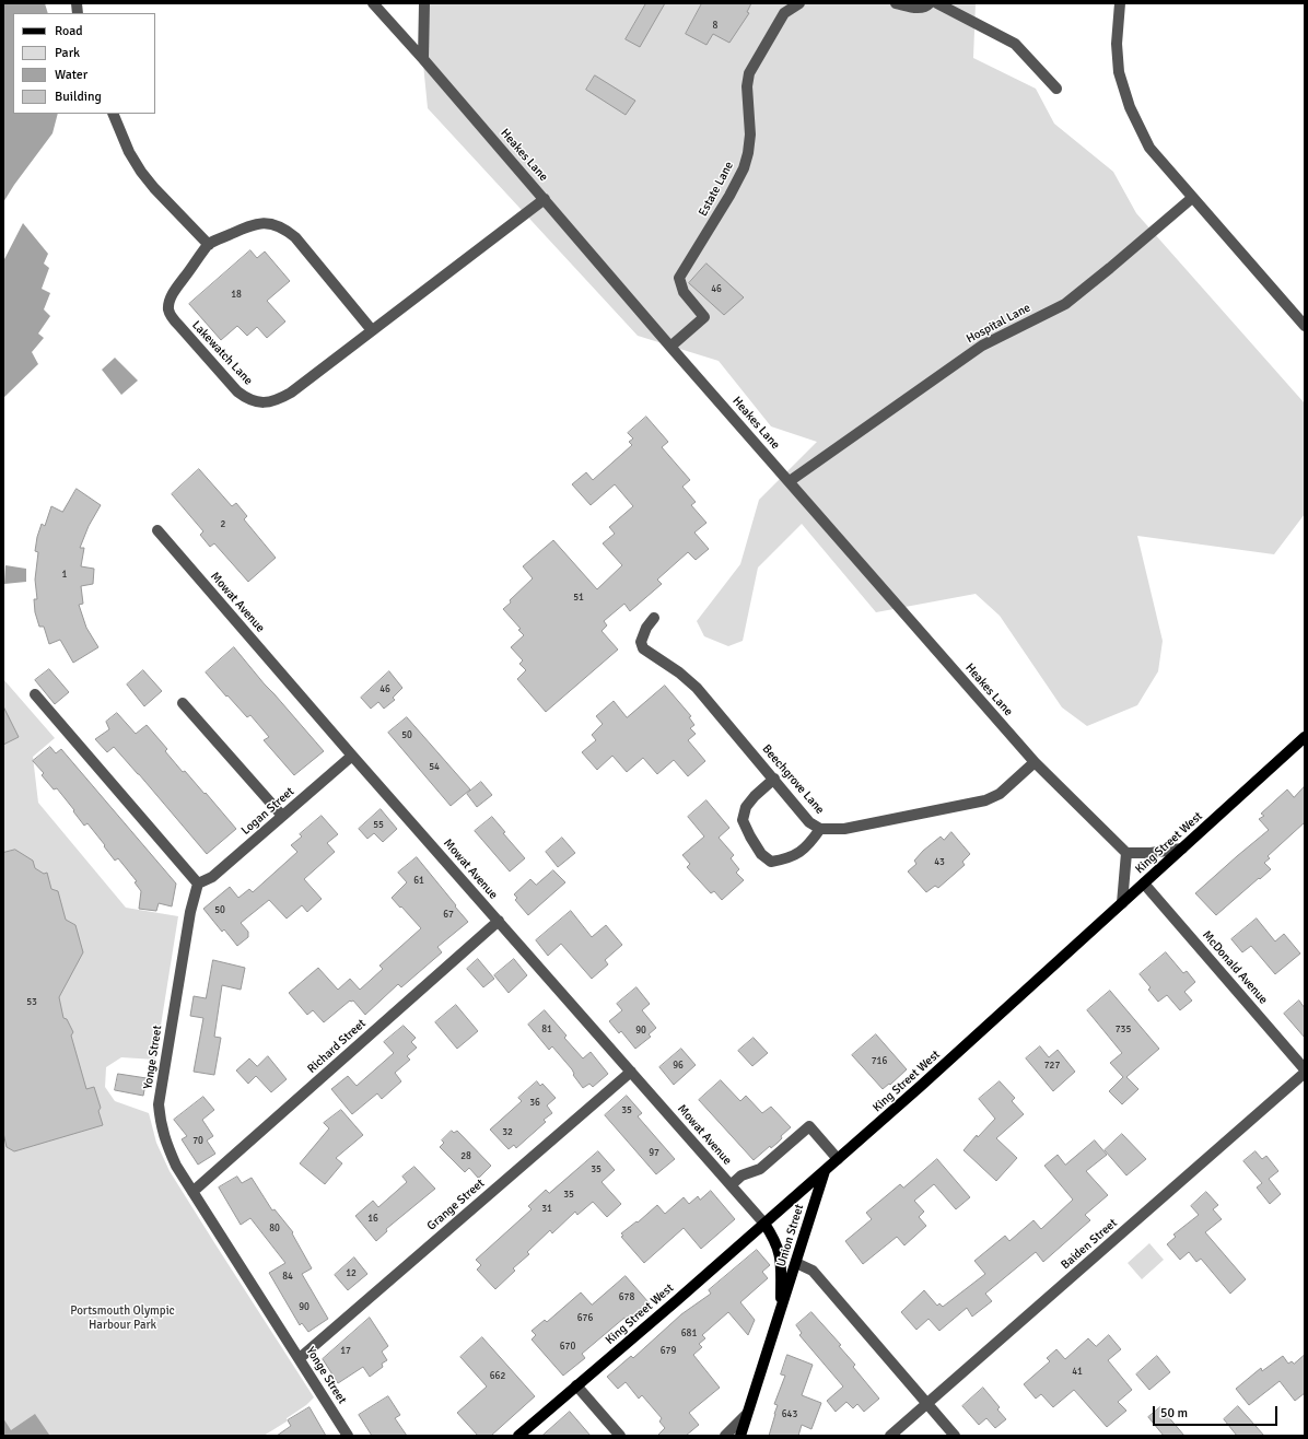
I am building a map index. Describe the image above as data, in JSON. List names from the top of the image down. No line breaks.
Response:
{"streets":{"main road":["King Street West","Union Street"],"street":["Heakes Lane","Estate Lane","Hospital Lane","Lakewatch Lane","Mowat Avenue","Beechgrove Lane","Logan Street","McDonald Avenue","Richard Street","Yonge Street","Grange Street","Baiden Street"]},"crossings":[["Heakes Lane","Estate Lane"],["Heakes Lane","Hospital Lane"],["Heakes Lane","Lakewatch Lane"],["Heakes Lane","Beechgrove Lane"],["Mowat Avenue","Logan Street"],["Mowat Avenue","King Street West"],["Mowat Avenue","Richard Street"],["Mowat Avenue","Grange Street"],["Mowat Avenue","Union Street"],["Logan Street","Yonge Street"],["King Street West","McDonald Avenue"],["King Street West","Union Street"],["McDonald Avenue","Baiden Street"],["Richard Street","Yonge Street"],["Yonge Street","Grange Street"]],"parks":["Portsmouth Olympic Harbour Park"],"house_numbers":["8","46","18","2","1","51","46","50","54","55","43","61","50","67","53","81","735","90","716","96","727","36","35","32","70","97","28","35","35","31","16","80","12","84","678","90","676","681","670","17","679","41","662","643"],"legend":["Road","Park","Water","Building"],"scale_bar":"50 m"}
